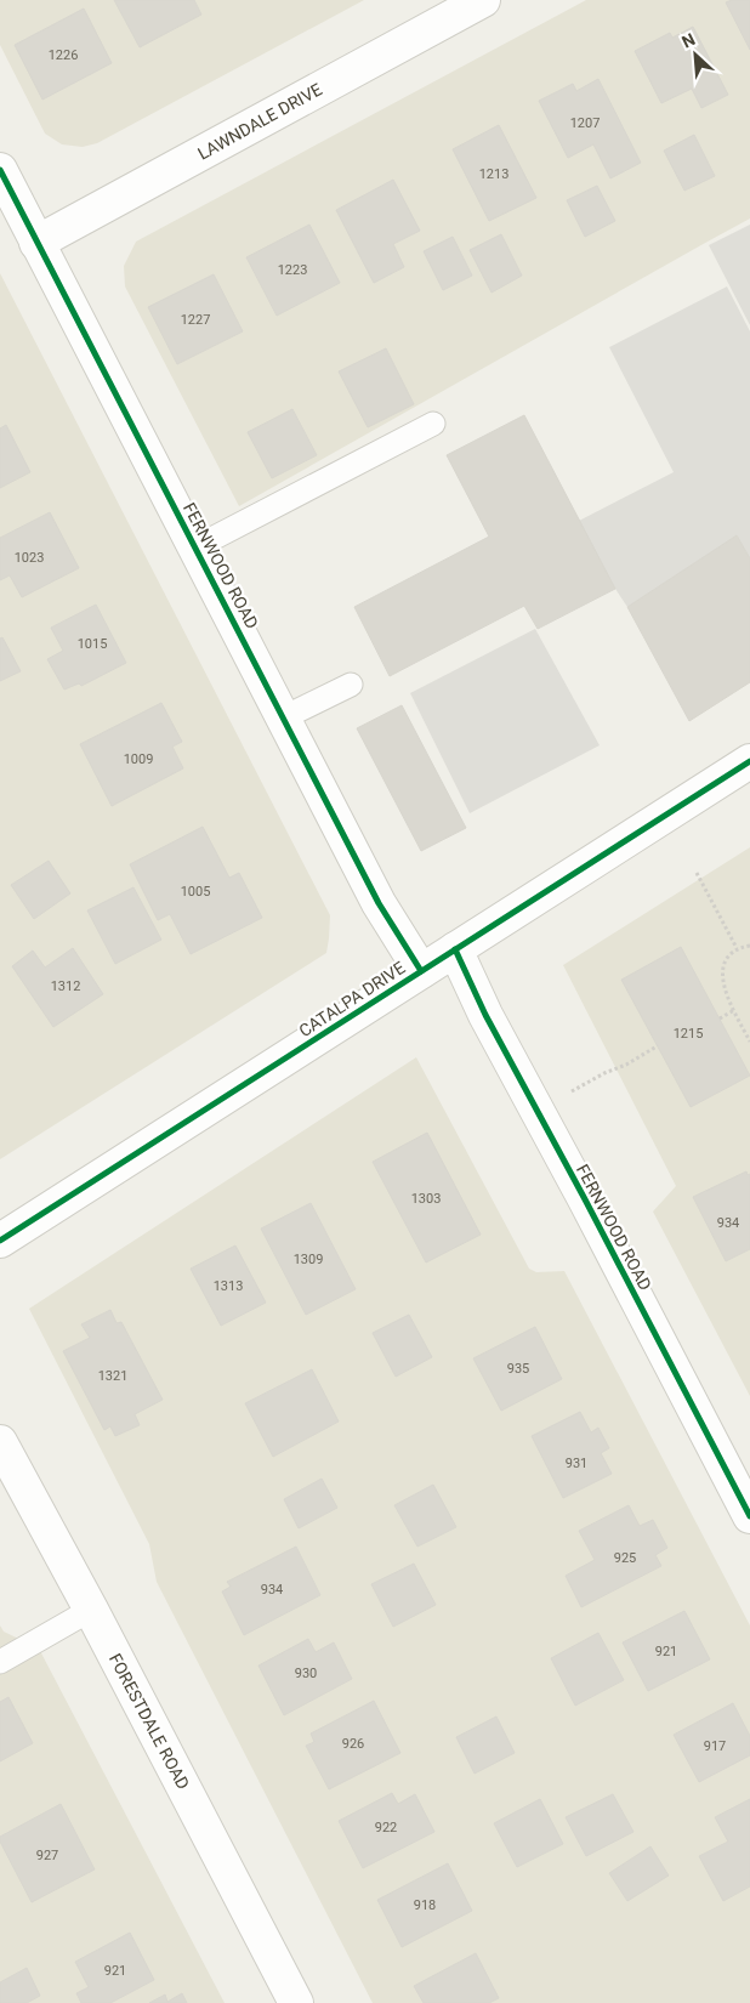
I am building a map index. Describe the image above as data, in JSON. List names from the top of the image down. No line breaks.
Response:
{"streets":{"street":["LAWNDALE DRIVE","FERNWOOD ROAD","CATALPA DRIVE","FORESTDALE ROAD"]},"crossings":[["LAWNDALE DRIVE","FERNWOOD ROAD"],["FERNWOOD ROAD","CATALPA DRIVE"]],"house_numbers":["1226","1207","1213","1223","1227","1023","1015","1009","1005","1312","1215","1303","934","1309","1313","935","1321","931","925","934","921","930","926","917","922","927","918","921"],"north":"top left"}
